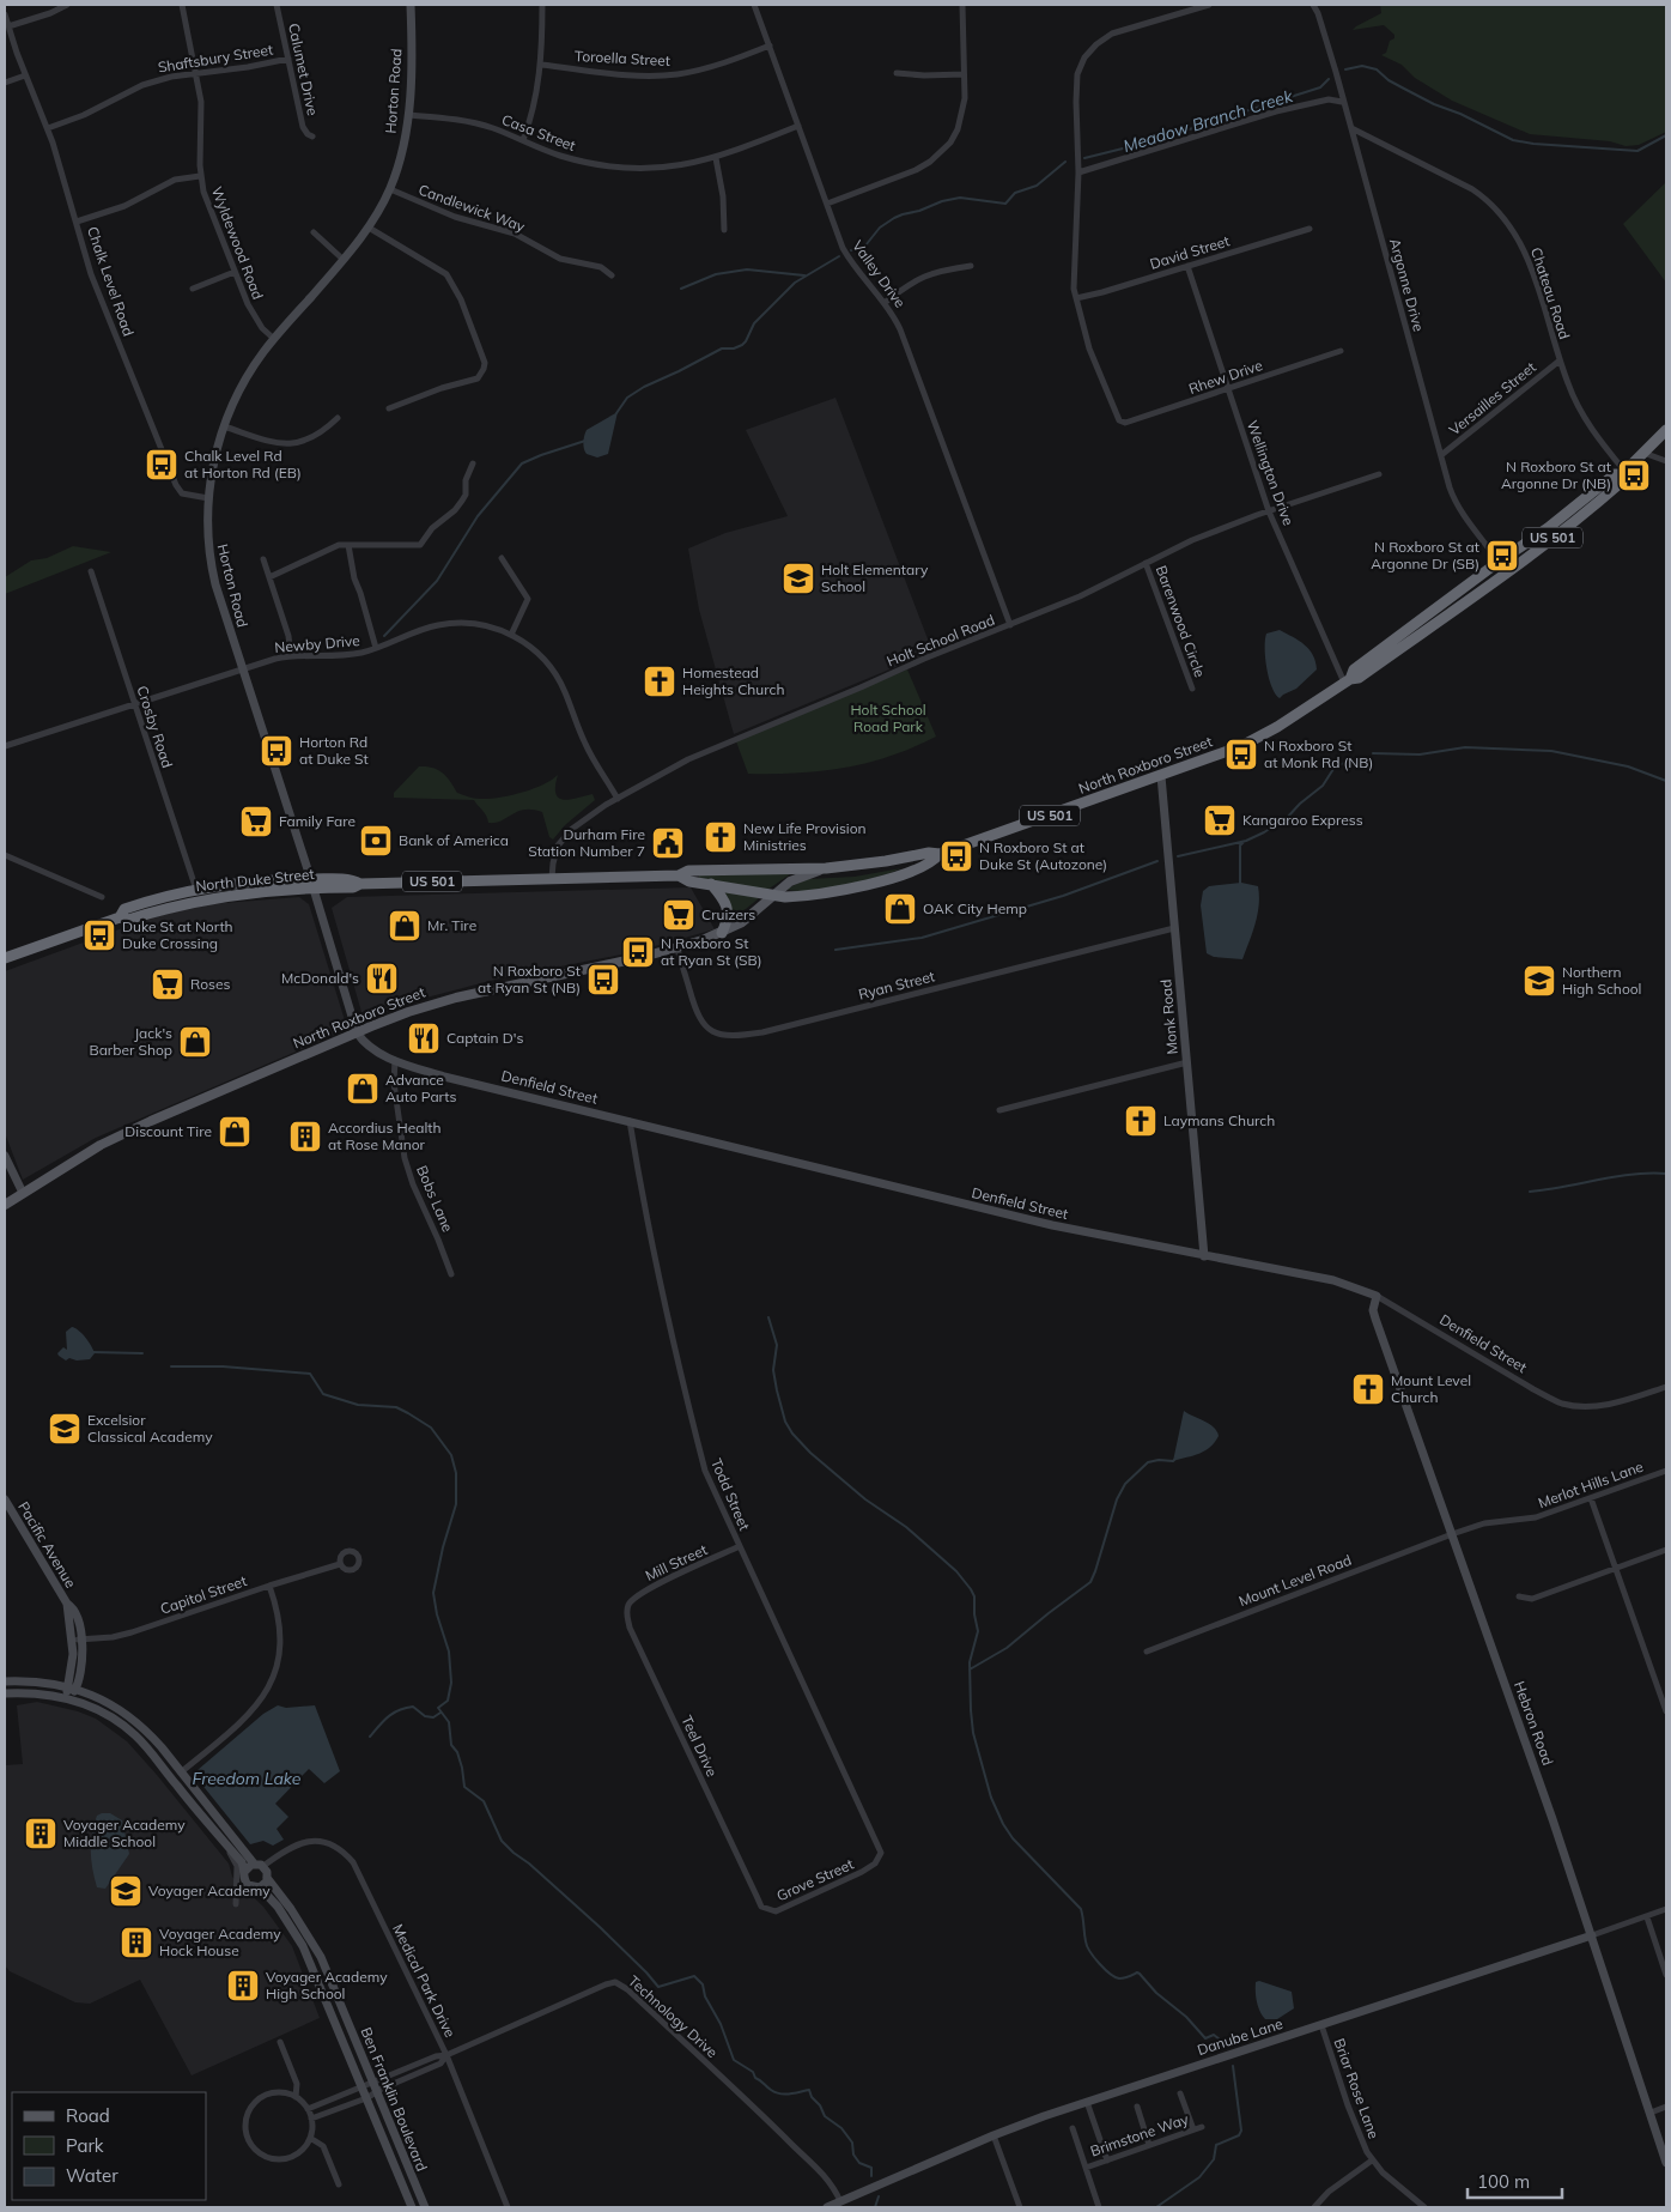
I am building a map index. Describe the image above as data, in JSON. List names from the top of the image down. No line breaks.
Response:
{"streets":{"highway":["US 501","North Roxboro Street","North Duke Street"],"street":["Shaftsbury Street","Toroella Street","Calumet Drive","Horton Road","Casa Street","Candlewick Way","Wyldewood Road","David Street","Valley Drive","Chalk Level Road","Argonne Drive","Chateau Road","Rhew Drive","Versailles Street","Wellington Drive","Barenwood Circle","Holt School Road","Newby Drive","Crosby Road","Ryan Street","Monk Road","Denfield Street","Bobs Lane","Merlot Hills Lane","Todd Street","Pacific Avenue","Mill Street","Mount Level Road","Capitol Street","Hebron Road","Teel Drive","Grove Street","Medical Park Drive","Technology Drive","Danube Lane","Briar Rose Lane","Ben Franklin Boulevard","Brimstone Way"]},"crossings":[["Shaftsbury Street","Calumet Drive"],["Shaftsbury Street","Wyldewood Road"],["Shaftsbury Street","Chalk Level Road"],["Toroella Street","Valley Drive"],["Horton Road","Casa Street"],["Horton Road","Candlewick Way"],["Horton Road","Wyldewood Road"],["Horton Road","Chalk Level Road"],["Horton Road","Newby Drive"],["Horton Road","North Roxboro Street"],["Horton Road","North Duke Street"],["Horton Road","Denfield Street"],["Casa Street","Valley Drive"],["David Street","Rhew Drive"],["David Street","Wellington Drive"],["Valley Drive","Holt School Road"],["Argonne Drive","Chateau Road"],["Argonne Drive","Versailles Street"],["Argonne Drive","North Roxboro Street"],["Chateau Road","Versailles Street"],["Chateau Road","North Roxboro Street"],["Rhew Drive","Wellington Drive"],["Wellington Drive","Holt School Road"],["Wellington Drive","North Roxboro Street"],["Barenwood Circle","Holt School Road"],["Holt School Road","Newby Drive"],["Holt School Road","North Duke Street"],["Newby Drive","Crosby Road"],["Crosby Road","North Duke Street"],["North Roxboro Street","North Duke Street"],["North Roxboro Street","Ryan Street"],["North Roxboro Street","Monk Road"],["North Roxboro Street","Denfield Street"],["Ryan Street","Monk Road"],["Monk Road","Denfield Street"],["Denfield Street","Bobs Lane"],["Denfield Street","Todd Street"],["Denfield Street","Hebron Road"],["Merlot Hills Lane","Mount Level Road"],["Merlot Hills Lane","Hebron Road"],["Todd Street","Mill Street"],["Todd Street","Grove Street"],["Pacific Avenue","Capitol Street"],["Mill Street","Teel Drive"],["Mount Level Road","Hebron Road"],["Hebron Road","Danube Lane"],["Teel Drive","Grove Street"],["Medical Park Drive","Technology Drive"],["Medical Park Drive","Ben Franklin Boulevard"],["Technology Drive","Danube Lane"],["Technology Drive","Ben Franklin Boulevard"],["Danube Lane","Briar Rose Lane"]],"water":["Meadow Branch Creek","Freedom Lake"],"parks":["Holt School Road Park"],"places":{"bus stop":["Chalk Level Rd at Horton Rd (EB)","N Roxboro St at Argonne Dr (NB)","N Roxboro St at Argonne Dr (SB)","Horton Rd at Duke St","N Roxboro St at Monk Rd (NB)","N Roxboro St at Duke St (Autozone)","Duke St at North Duke Crossing","N Roxboro St at Ryan St (SB)","N Roxboro St at Ryan St (NB)"],"school or university":["Holt Elementary School","Northern High School","Excelsior Classical Academy","Voyager Academy"],"church":["Homestead Heights Church","New Life Provision Ministries","Laymans Church","Mount Level Church"],"supermarket":["Kangaroo Express","Family Fare","Cruizers","Roses"],"bank":["Bank of America"],"public building":["Durham Fire Station Number 7"],"shop":["OAK City Hemp","Mr. Tire","Jack's Barber Shop","Advance Auto Parts","Discount Tire"],"restaurant":["McDonald's","Captain D's"],"building":["Accordius Health at Rose Manor","Voyager Academy Middle School","Voyager Academy Hock House","Voyager Academy High School"]},"legend":["Road","Park","Water"],"scale_bar":"100 m"}
